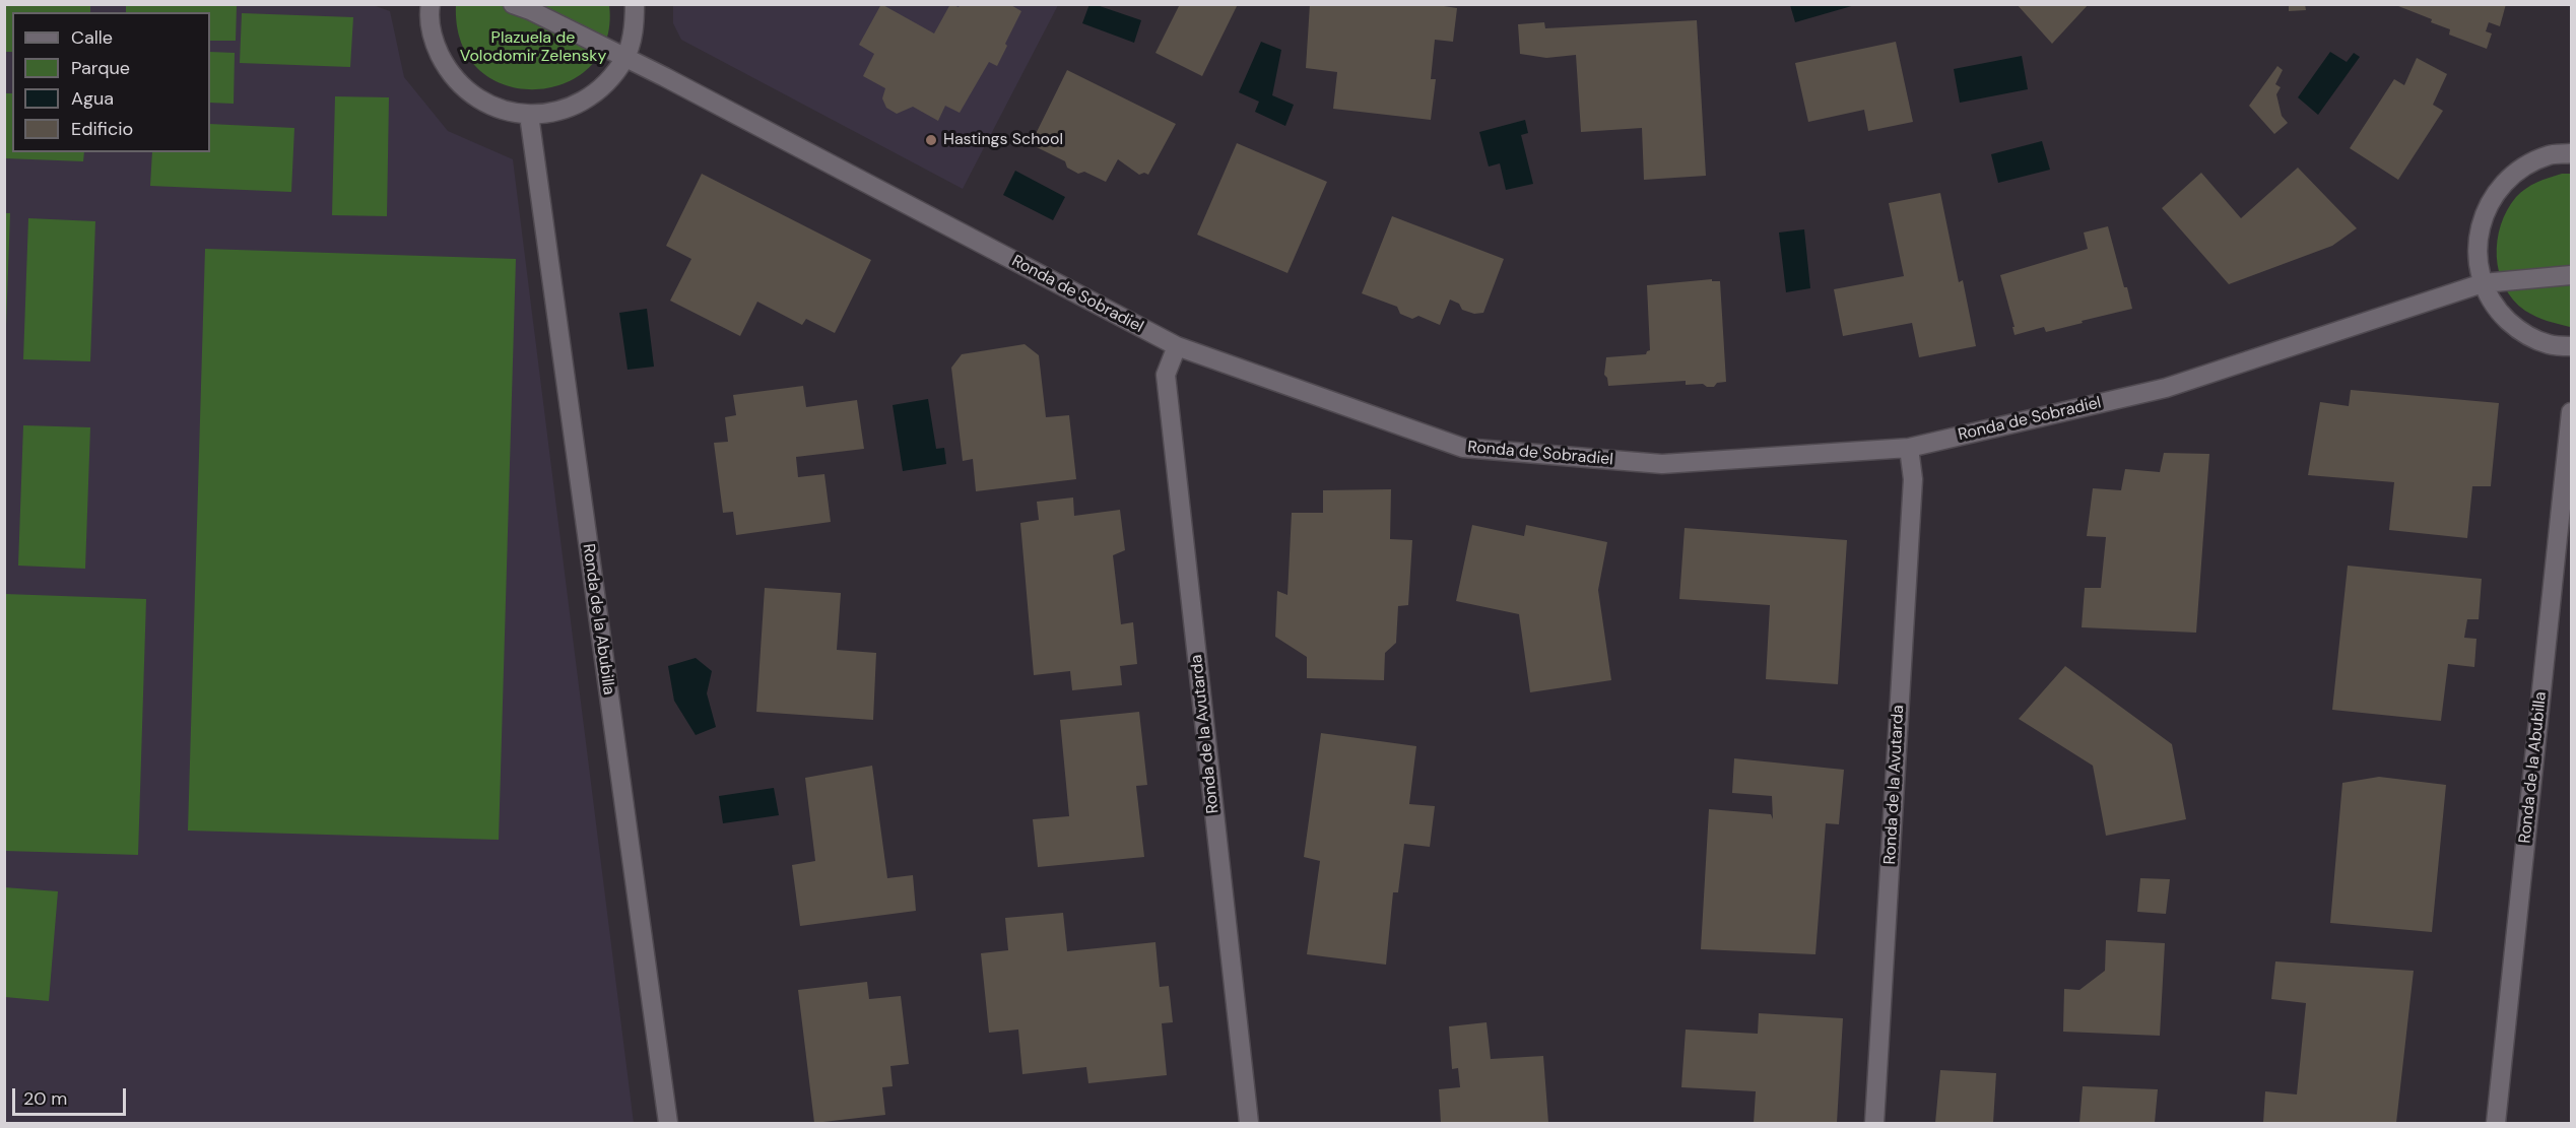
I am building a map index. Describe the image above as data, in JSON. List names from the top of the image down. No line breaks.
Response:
{"streets":{"street":["Ronda de Sobradiel","Ronda de la Abubilla","Ronda de la Avutarda"]},"crossings":[["Ronda de Sobradiel","Ronda de la Avutarda"]],"parks":["Plazuela de Volodomir Zelensky"],"places":["Hastings School"],"legend":["Calle","Parque","Agua","Edificio"],"scale_bar":"20 m"}
